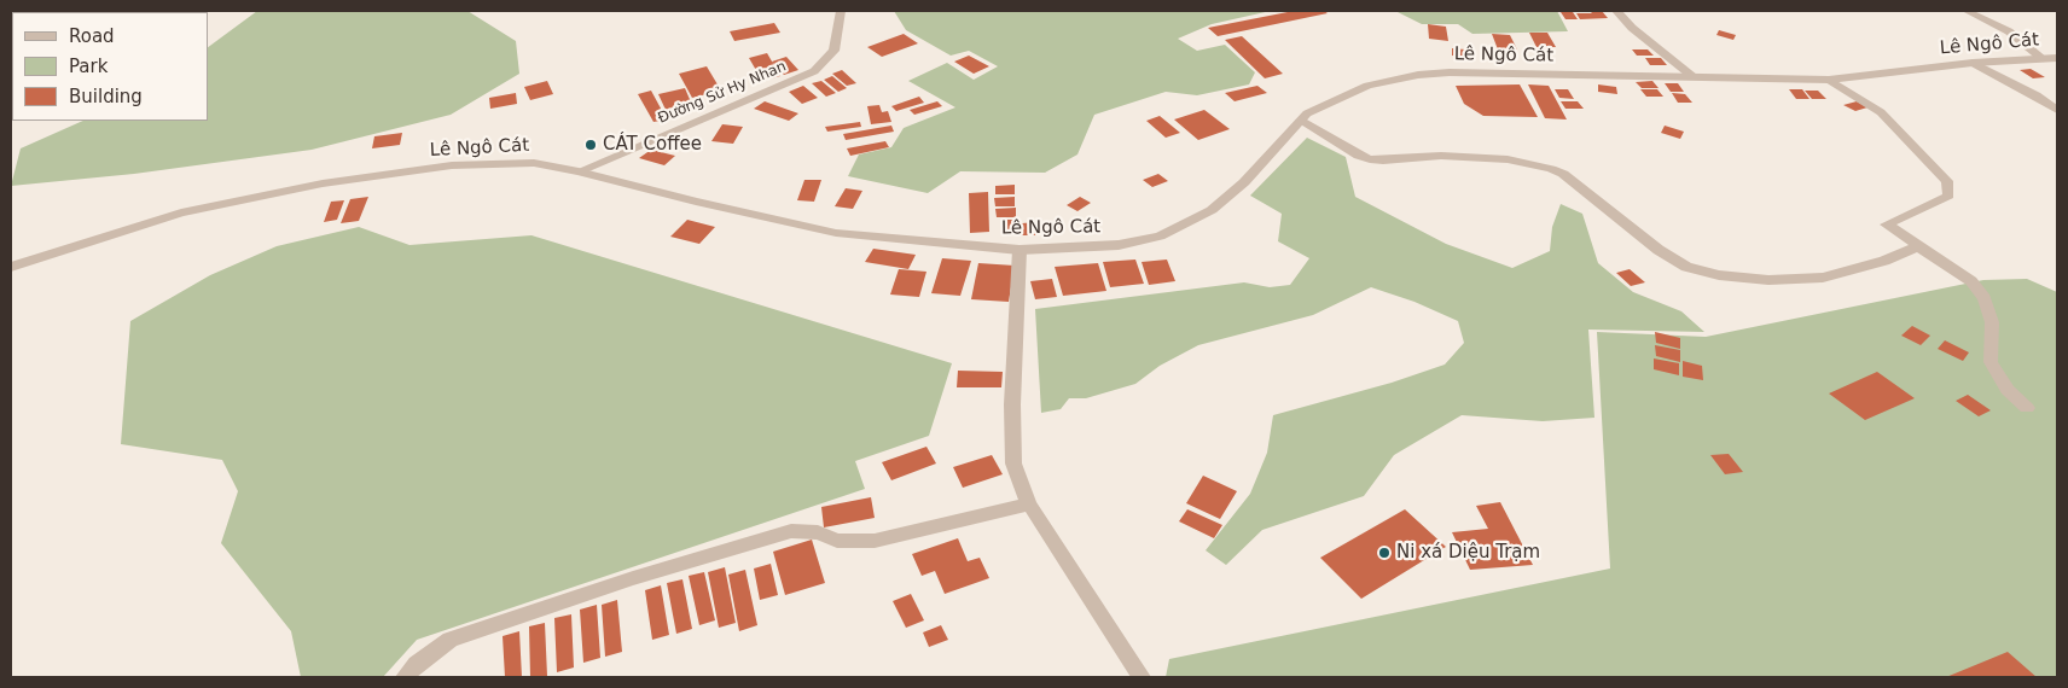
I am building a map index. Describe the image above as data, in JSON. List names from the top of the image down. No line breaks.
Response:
{"streets":{"street":["Lê Ngô Cát","Đường Sử Hy Nhan"]},"crossings":[["Lê Ngô Cát","Đường Sử Hy Nhan"]],"places":["CÁT Coffee","Ni xá Diệu Trạm"],"legend":["Road","Park","Building"]}
